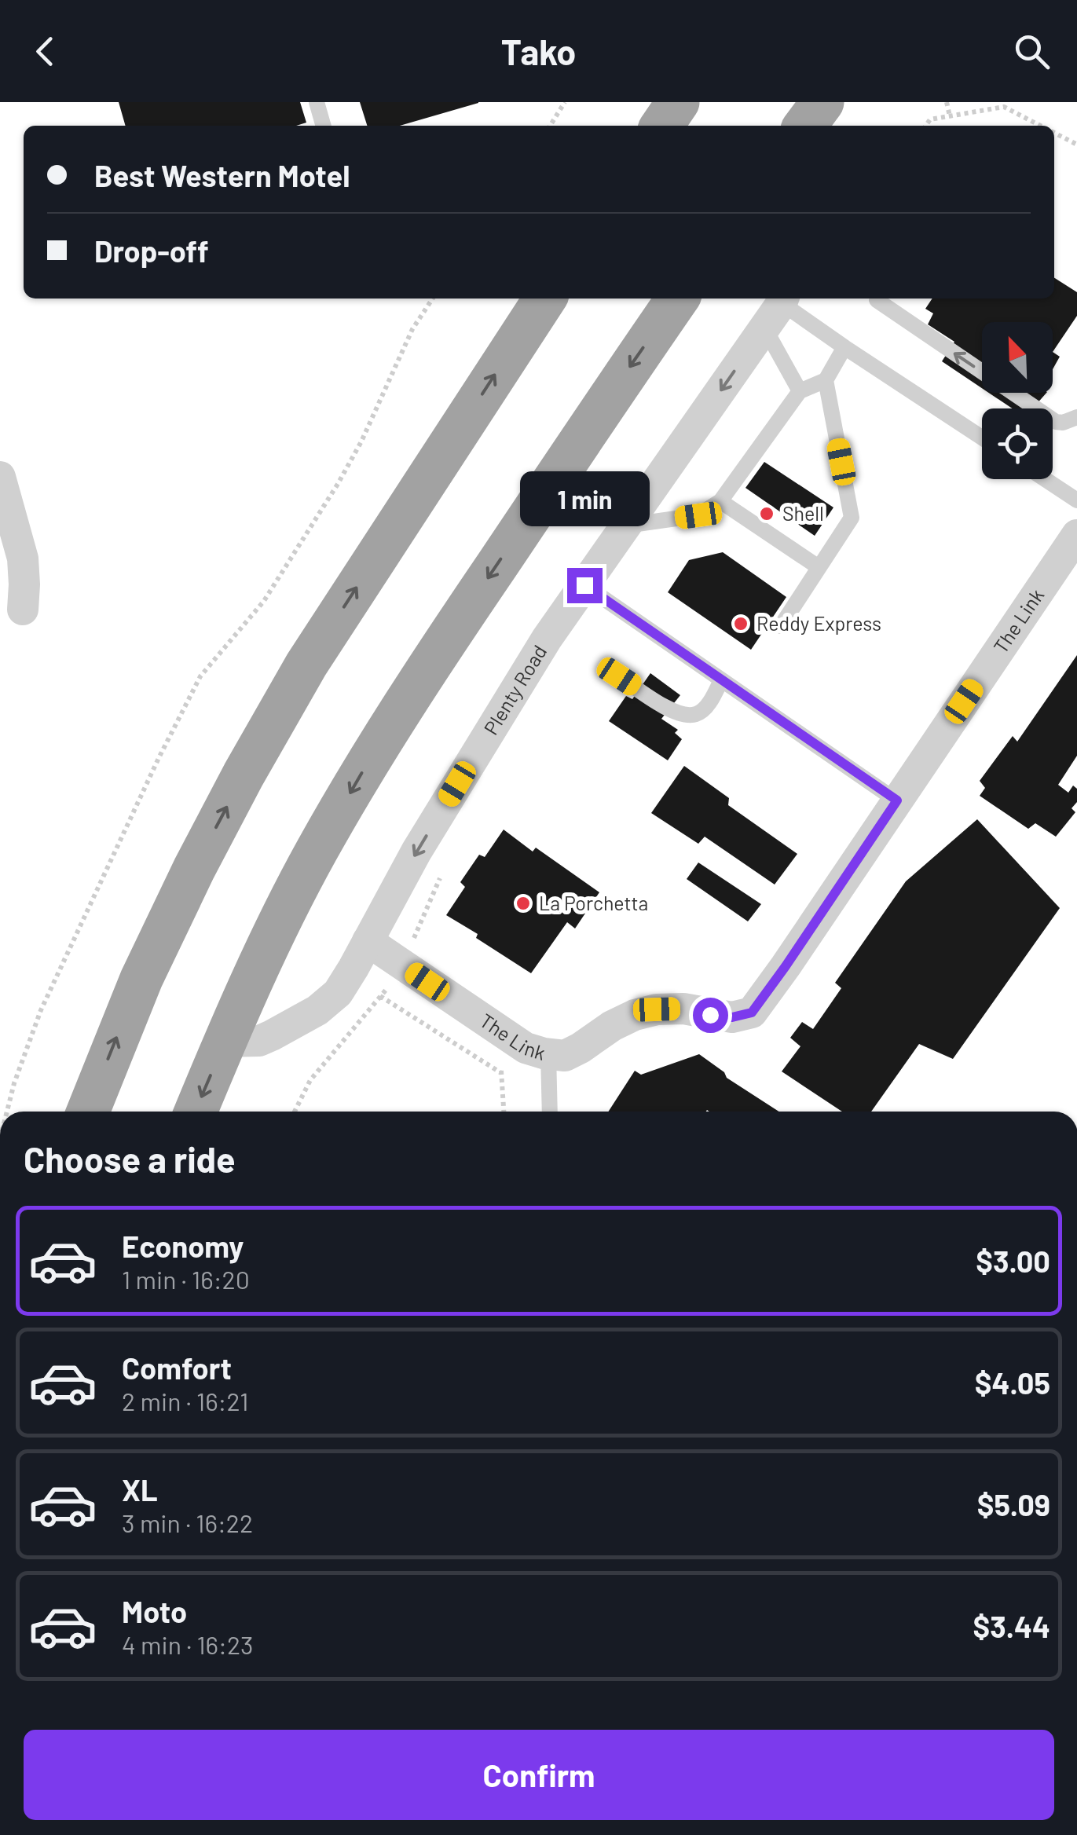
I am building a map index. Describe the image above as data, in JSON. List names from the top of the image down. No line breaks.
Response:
{"streets":{"street":["The Link","Plenty Road"]},"crossings":[["The Link","Plenty Road"]],"one_way":["Plenty Road"],"places":["Shell","Reddy Express","La Porchetta"],"north":"top left","page":{"header":"Tako","banner":["Best Western Motel","Drop-off"],"bubble":"1 min","heading":"Choose a ride","list":[{"name":"Economy","note":"1 min · 16:20","value":"$3.00"},{"name":"Comfort","note":"2 min · 16:21","value":"$4.05"},{"name":"XL","note":"3 min · 16:22","value":"$5.09"},{"name":"Moto","note":"4 min · 16:23","value":"$3.44"}],"buttons":"Confirm"}}
